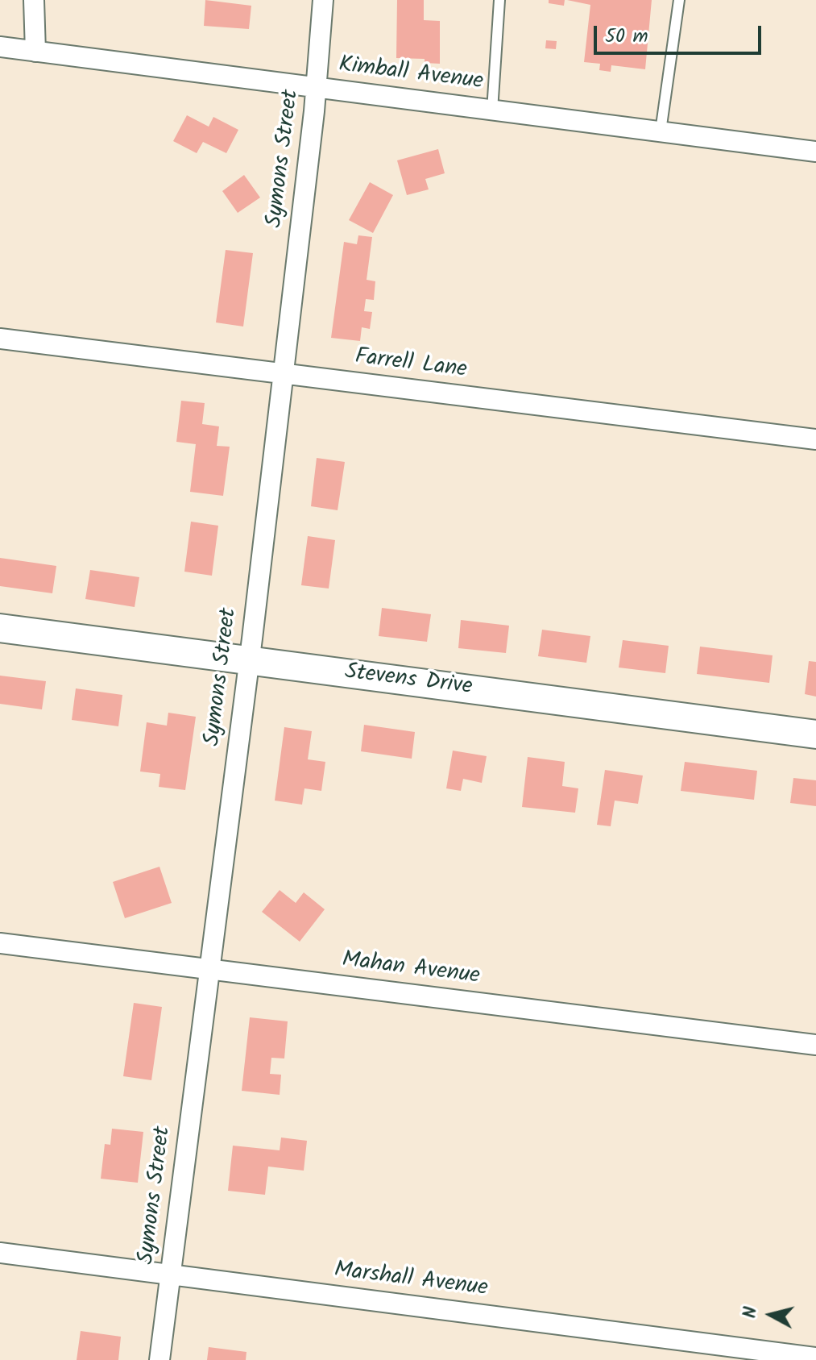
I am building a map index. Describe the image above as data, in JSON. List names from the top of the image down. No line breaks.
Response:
{"streets":{"main road":["Stevens Drive"],"street":["Kimball Avenue","Symons Street","Farrell Lane","Mahan Avenue","Marshall Avenue"]},"crossings":[["Kimball Avenue","Symons Street"],["Symons Street","Farrell Lane"],["Symons Street","Stevens Drive"],["Symons Street","Mahan Avenue"],["Symons Street","Marshall Avenue"]],"scale_bar":"50 m","north":"left"}
